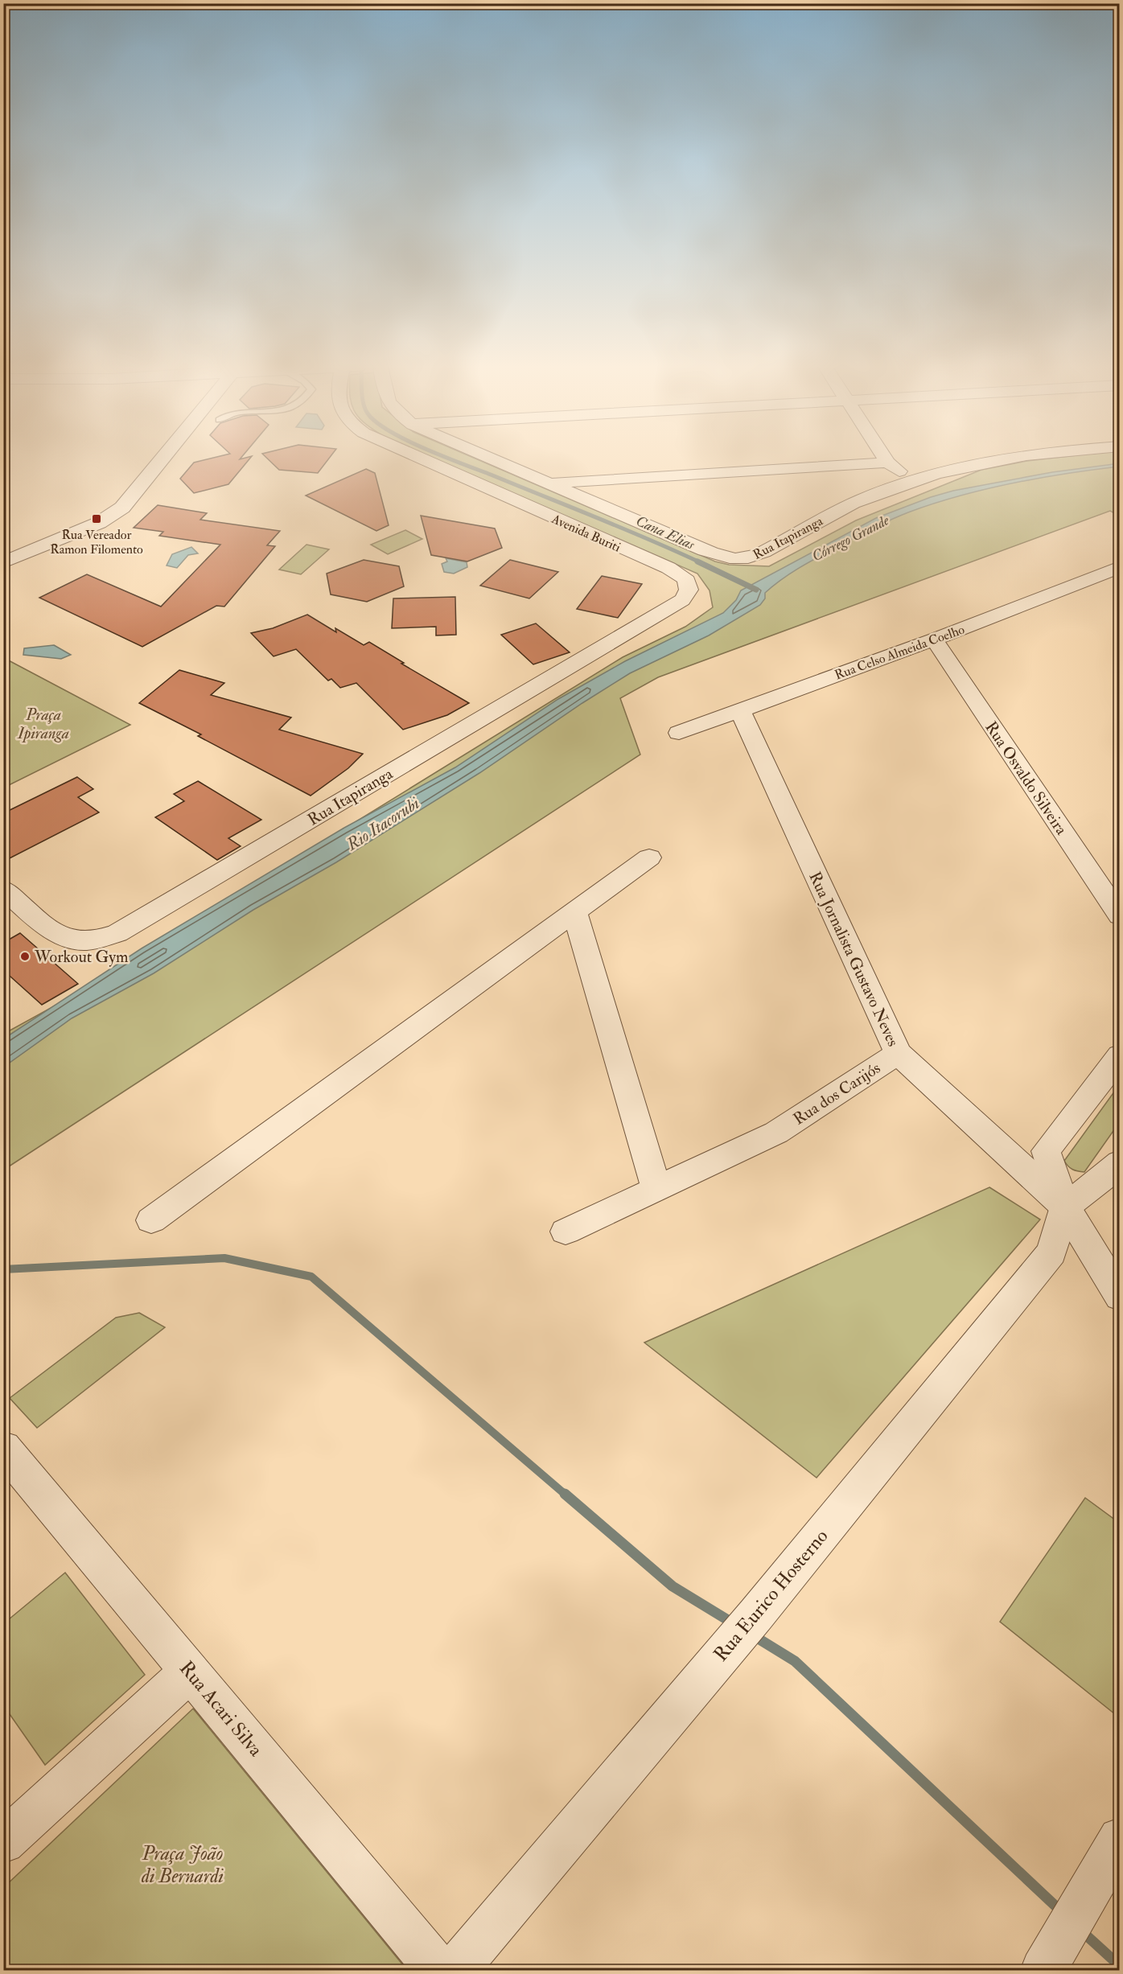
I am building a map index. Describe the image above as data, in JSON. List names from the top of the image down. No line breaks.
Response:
{"streets":{"street":["Avenida Buriti","Rua Itapiranga","Rua Celso Almeida Coelho","Rua Osvaldo Silveira","Rua Jornalista Gustavo Neves","Rua dos Carijós","Rua Eurico Hosterno","Rua Acari Silva"]},"crossings":[["Avenida Buriti","Rua Itapiranga"],["Rua Celso Almeida Coelho","Rua Osvaldo Silveira"],["Rua Celso Almeida Coelho","Rua Jornalista Gustavo Neves"],["Rua Jornalista Gustavo Neves","Rua dos Carijós"],["Rua Jornalista Gustavo Neves","Rua Eurico Hosterno"]],"water":["Cana Elias","Córrego Grande","Rio Itacorubi"],"parks":["Praça Ipiranga","Praça João di Bernardi"],"places":{"transit":["Rua Vereador Ramon Filomento"],"other":["Workout Gym"]}}
